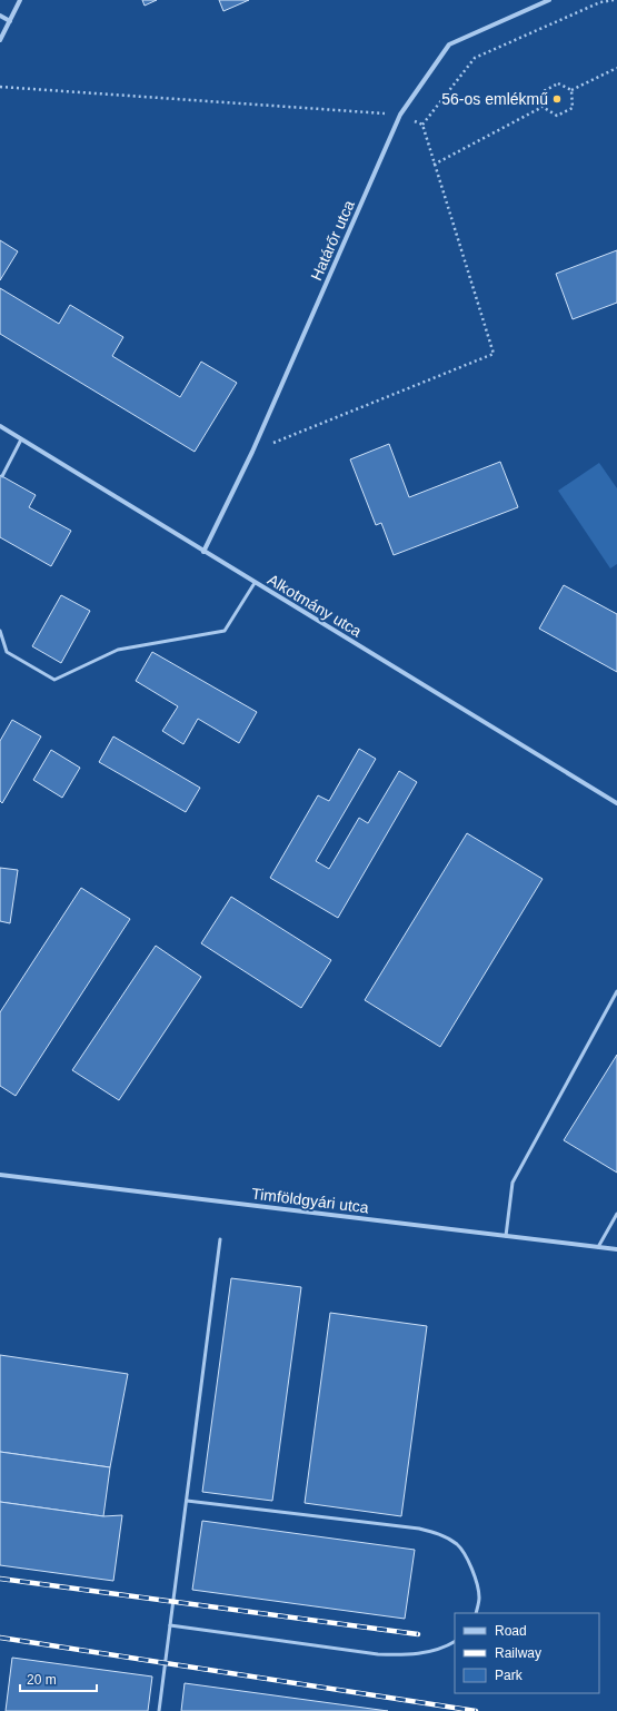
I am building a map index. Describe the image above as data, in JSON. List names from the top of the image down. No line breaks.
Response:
{"streets":{"street":["Határőr utca","Alkotmány utca","Timföldgyári utca"]},"crossings":[["Határőr utca","Alkotmány utca"]],"places":["56-os emlékmű"],"legend":["Road","Railway","Park"],"scale_bar":"20 m"}
